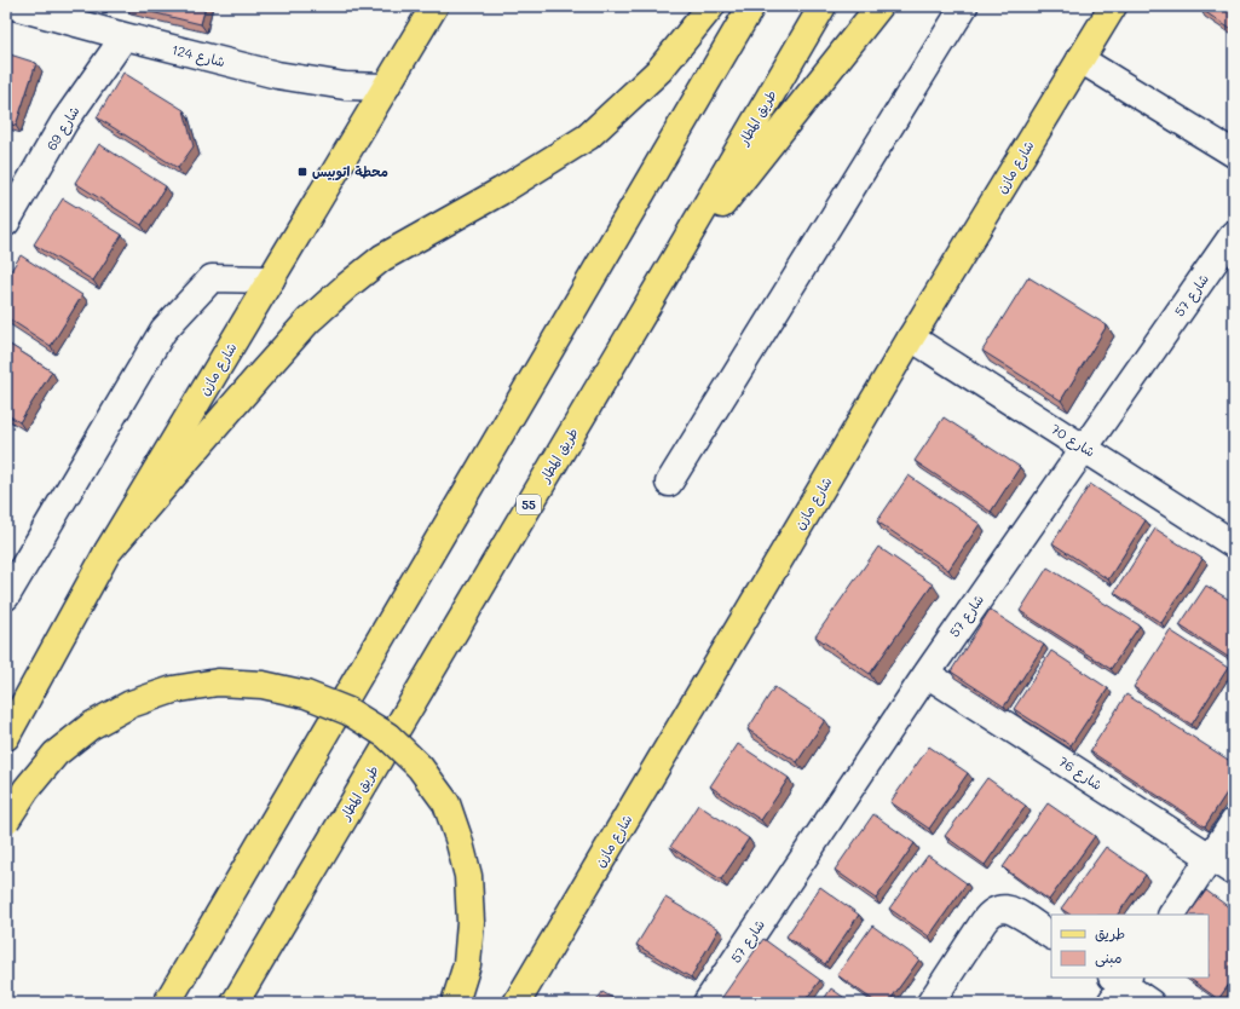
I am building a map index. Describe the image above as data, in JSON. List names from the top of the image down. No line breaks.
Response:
{"streets":{"main road":["طريق المطار","شارع مازن","55"],"street":["شارع 124","شارع 69","شارع 57","شارع 70","شارع 76"]},"crossings":[["شارع 124","شارع 69"],["شارع 124","شارع مازن"],["شارع مازن","شارع 70"],["شارع 57","شارع 70"],["شارع 57","شارع 76"]],"places":{"transit":["محطة اتوبيس"]},"legend":["طريق","مبنى"]}
